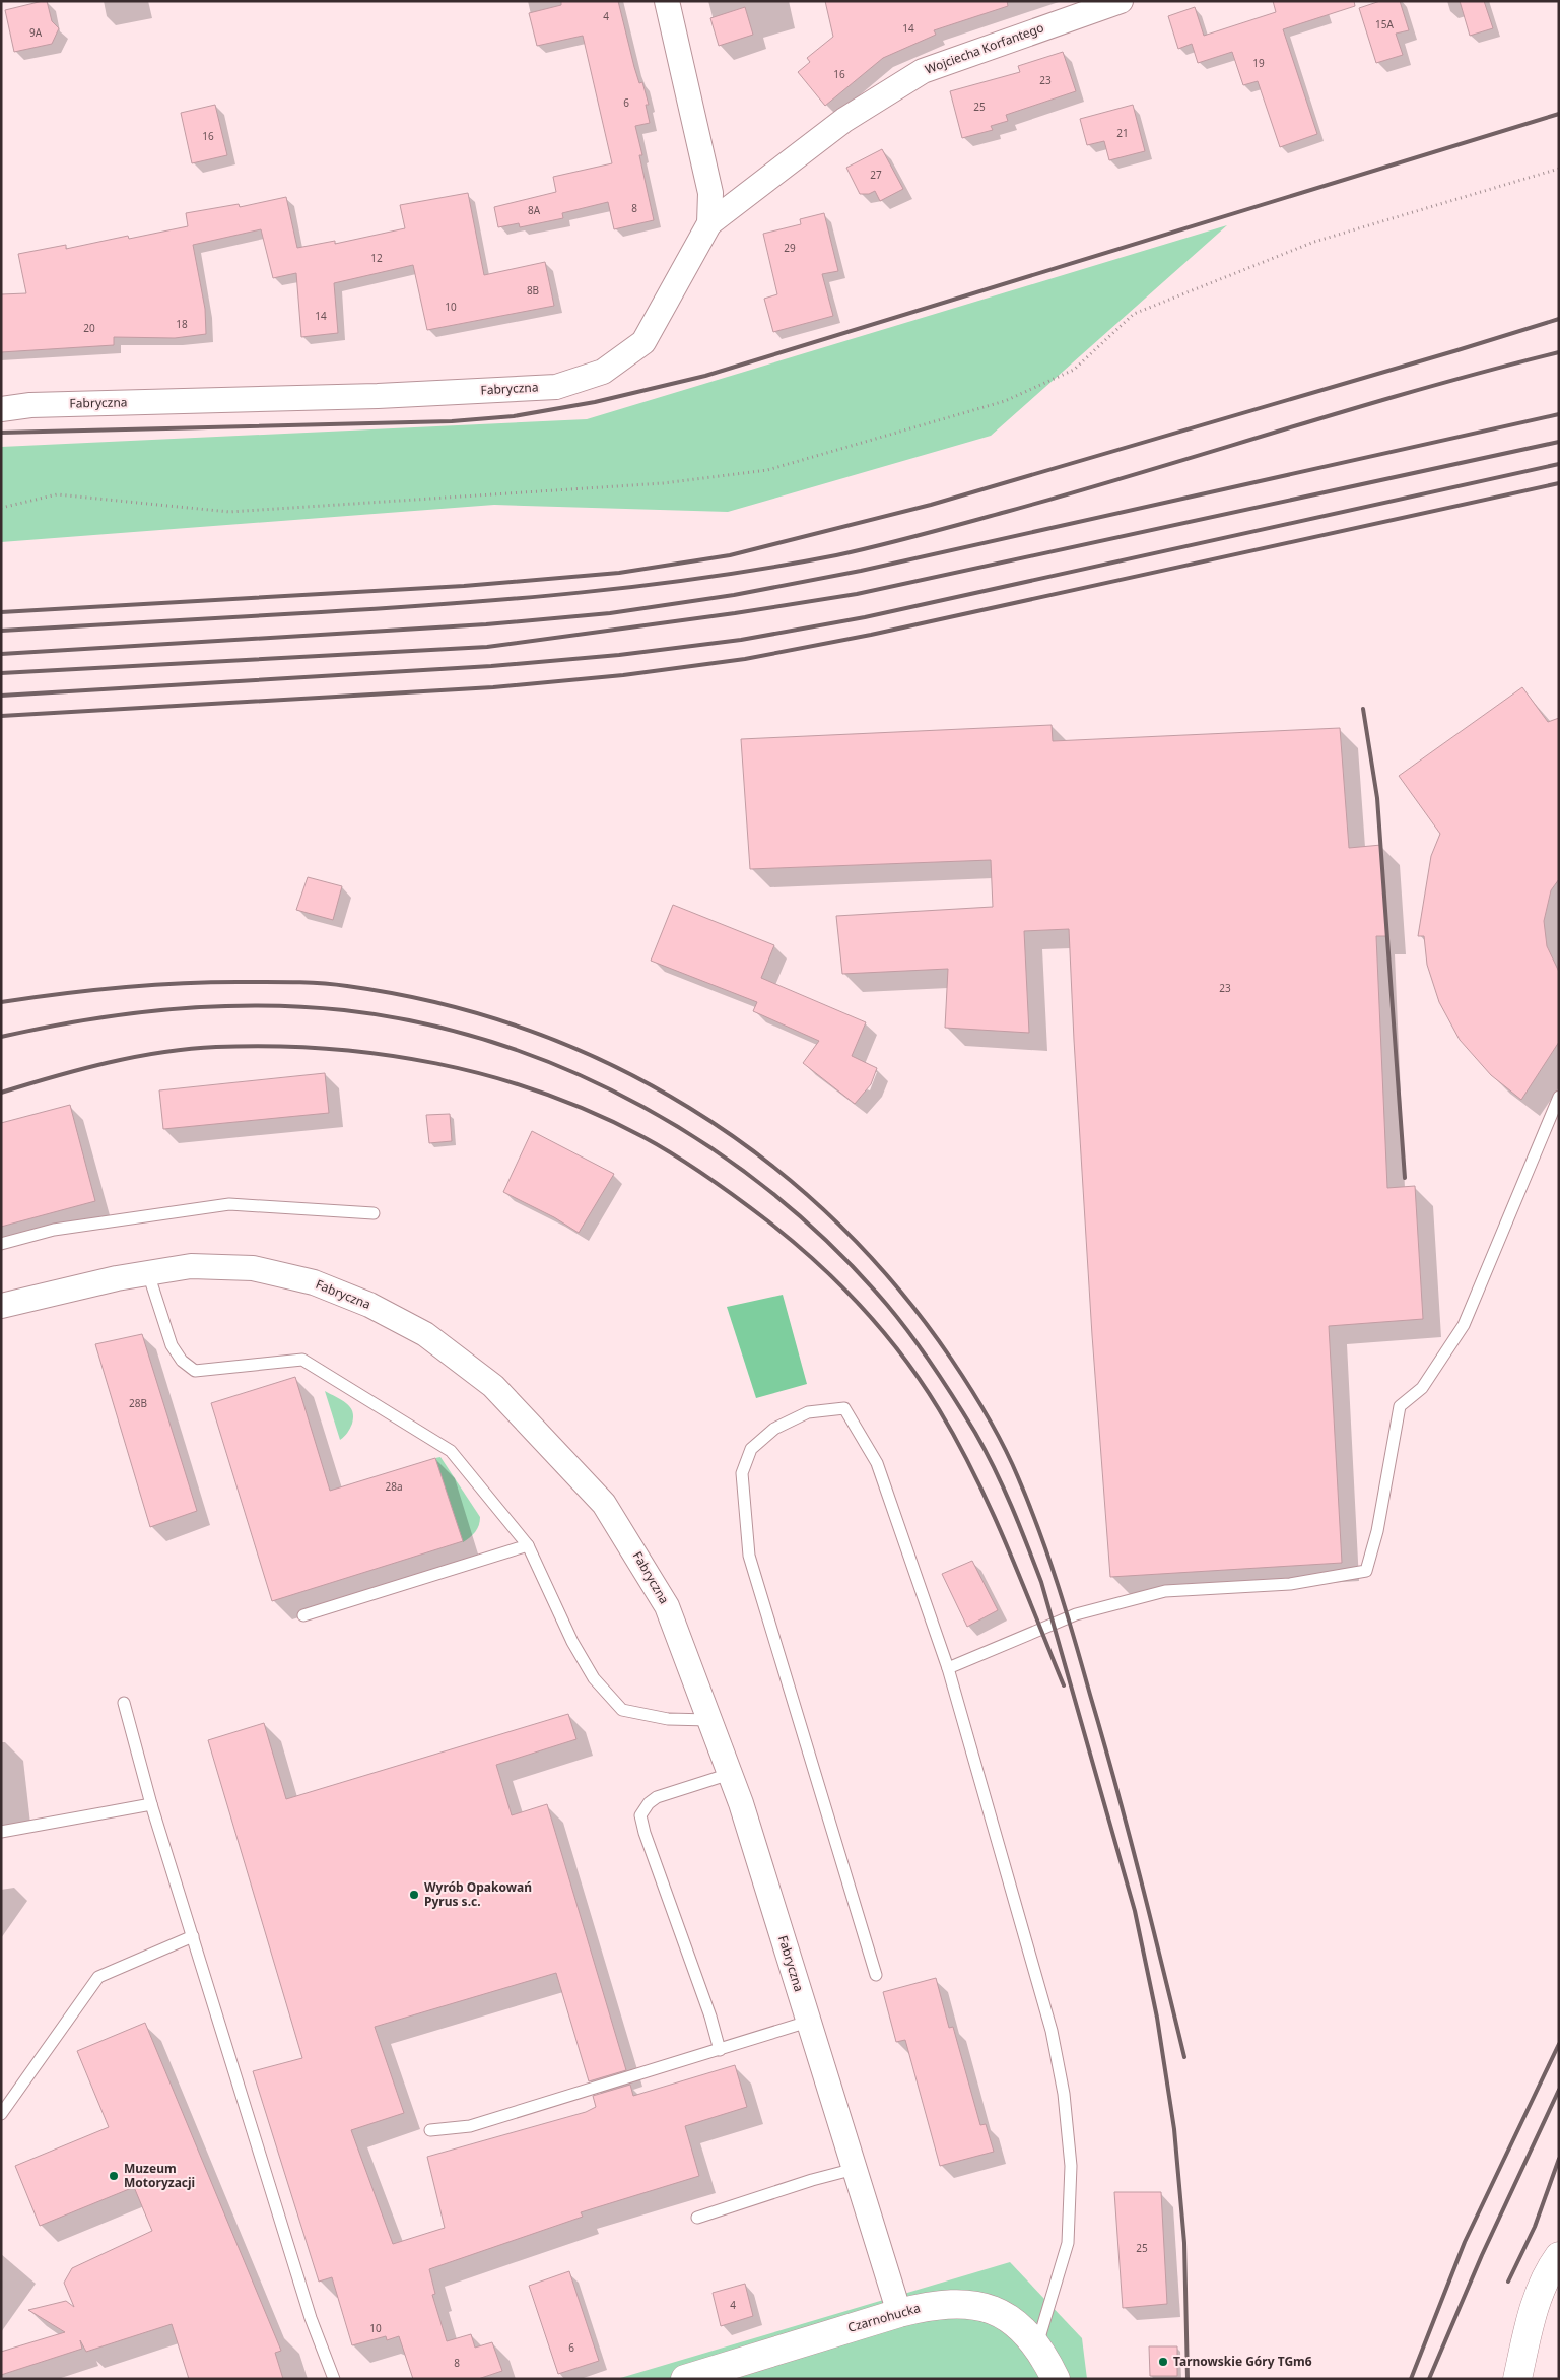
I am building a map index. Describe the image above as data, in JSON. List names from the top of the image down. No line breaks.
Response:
{"streets":{"street":["Wojciecha Korfantego","Fabryczna","Czarnohucka"]},"crossings":[["Wojciecha Korfantego","Fabryczna"],["Fabryczna","Czarnohucka"]],"places":["Wyrób Opakowań Pyrus s.c.","Muzeum Motoryzacji","Tarnowskie Góry TGm6"],"house_numbers":["4","15A","14","9A","19","16","23","6","25","21","16","27","8","8A","29","12","8B","10","14","18","20","23","28B","28a","25","4","10","6","8"]}
